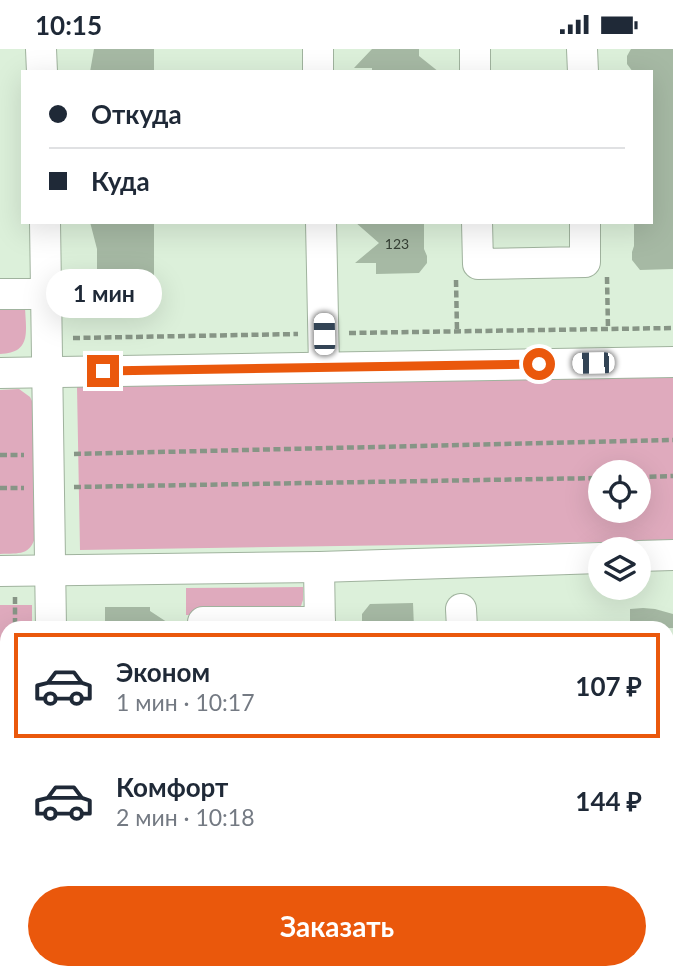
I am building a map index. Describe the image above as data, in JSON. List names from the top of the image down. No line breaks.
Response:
{"house_numbers":["123"],"page":{"status":"10:15","banner":["Откуда","Куда"],"bubble":"1 мин","list":[{"name":"Эконом","note":"1 мин · 10:17","value":"107 ₽"},{"name":"Комфорт","note":"2 мин · 10:18","value":"144 ₽"}],"buttons":"Заказать"}}
